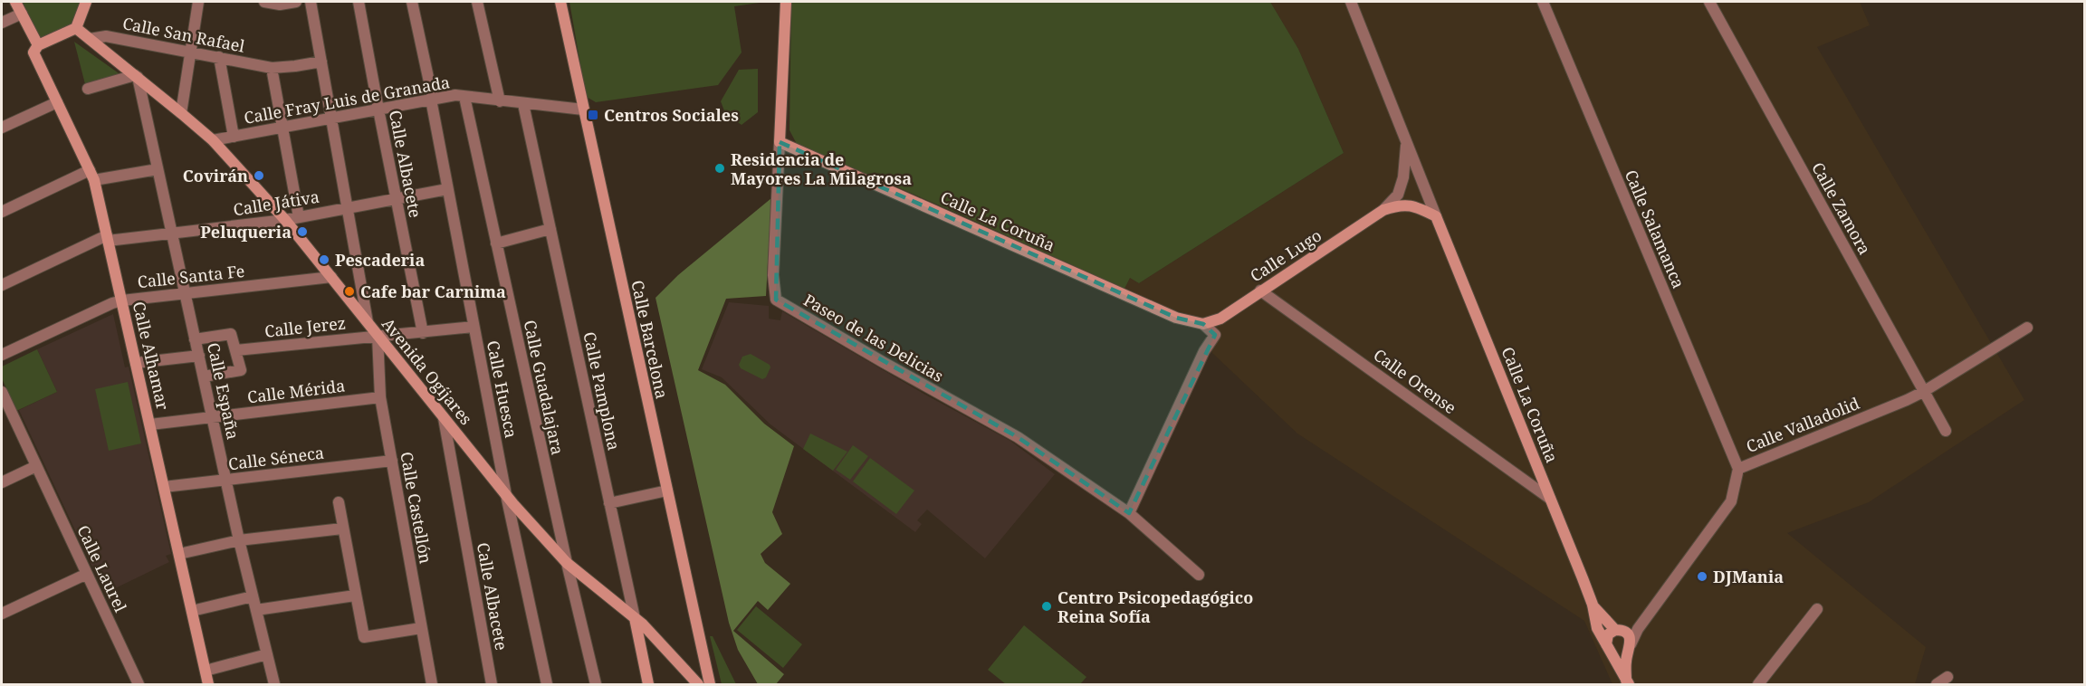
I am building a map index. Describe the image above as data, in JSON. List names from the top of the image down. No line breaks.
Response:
{"streets":{"street":["Calle San Rafael","Calle Fray Luis de Granada","Calle Albacete","Calle Játiva","Calle Zamora","Calle La Coruña","Calle Salamanca","Calle Lugo","Calle Santa Fe","Calle Jerez","Paseo de las Delicias","Calle Barcelona","Calle Alhamar","Avenida Ogíjares","Calle Orense","Calle Guadalajara","Calle Huesca","Calle España","Calle Mérida","Calle Pamplona","Calle Valladolid","Calle Séneca","Calle Castellón","Calle Laurel"]},"crossings":[["Calle San Rafael","Avenida Ogíjares"],["Calle Fray Luis de Granada","Calle Albacete"],["Calle Fray Luis de Granada","Calle Barcelona"],["Calle Fray Luis de Granada","Avenida Ogíjares"],["Calle Fray Luis de Granada","Calle Guadalajara"],["Calle Fray Luis de Granada","Calle Huesca"],["Calle Fray Luis de Granada","Calle Pamplona"],["Calle Albacete","Calle Játiva"],["Calle Albacete","Calle Jerez"],["Calle Albacete","Avenida Ogíjares"],["Calle Játiva","Calle Alhamar"],["Calle Játiva","Avenida Ogíjares"],["Calle Játiva","Calle Huesca"],["Calle Játiva","Calle España"],["Calle Zamora","Calle Valladolid"],["Calle La Coruña","Calle Lugo"],["Calle La Coruña","Paseo de las Delicias"],["Calle La Coruña","Calle Orense"],["Calle La Coruña","Calle Valladolid"],["Calle Salamanca","Calle Valladolid"],["Calle Lugo","Calle Orense"],["Calle Santa Fe","Calle Alhamar"],["Calle Santa Fe","Avenida Ogíjares"],["Calle Santa Fe","Calle España"],["Calle Jerez","Avenida Ogíjares"],["Calle Jerez","Calle Huesca"],["Calle Jerez","Calle Castellón"],["Calle Alhamar","Calle Mérida"],["Calle Alhamar","Calle Séneca"],["Avenida Ogíjares","Calle Guadalajara"],["Avenida Ogíjares","Calle Huesca"],["Avenida Ogíjares","Calle España"],["Avenida Ogíjares","Calle Pamplona"],["Avenida Ogíjares","Calle Castellón"],["Calle España","Calle Mérida"],["Calle España","Calle Séneca"],["Calle Mérida","Calle Castellón"],["Calle Séneca","Calle Castellón"]],"places":{"transit":["Centros Sociales"],"other":["Residencia de Mayores La Milagrosa","Covirán","Peluqueria","Pescaderia","Cafe bar Carnima","DJMania","Centro Psicopedagógico Reina Sofía"]}}
